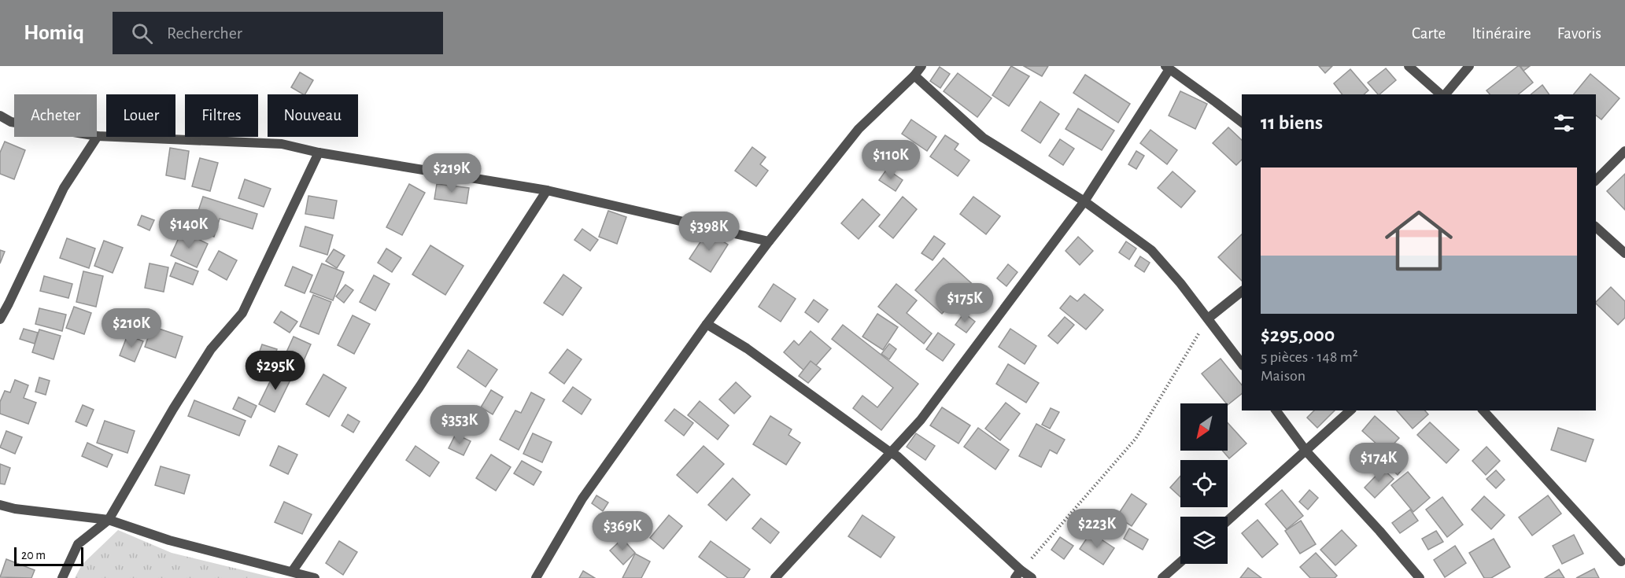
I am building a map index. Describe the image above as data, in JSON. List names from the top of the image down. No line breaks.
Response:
{"scale_bar":"20 m","north":"bottom left","page":{"header":"Homiq","search":"Rechercher","nav":["Carte","Itinéraire","Favoris"],"chip":["Acheter","Louer","Filtres","Nouveau"],"heading":"11 biens","price":["$110K","$219K","$140K","$398K","$175K","$210K","$295K","$353K","$174K","$223K","$369K"],"list":[{"name":"$295,000","note":"5 pièces · 148 m² · Maison"}],"scale":"20 m"}}
